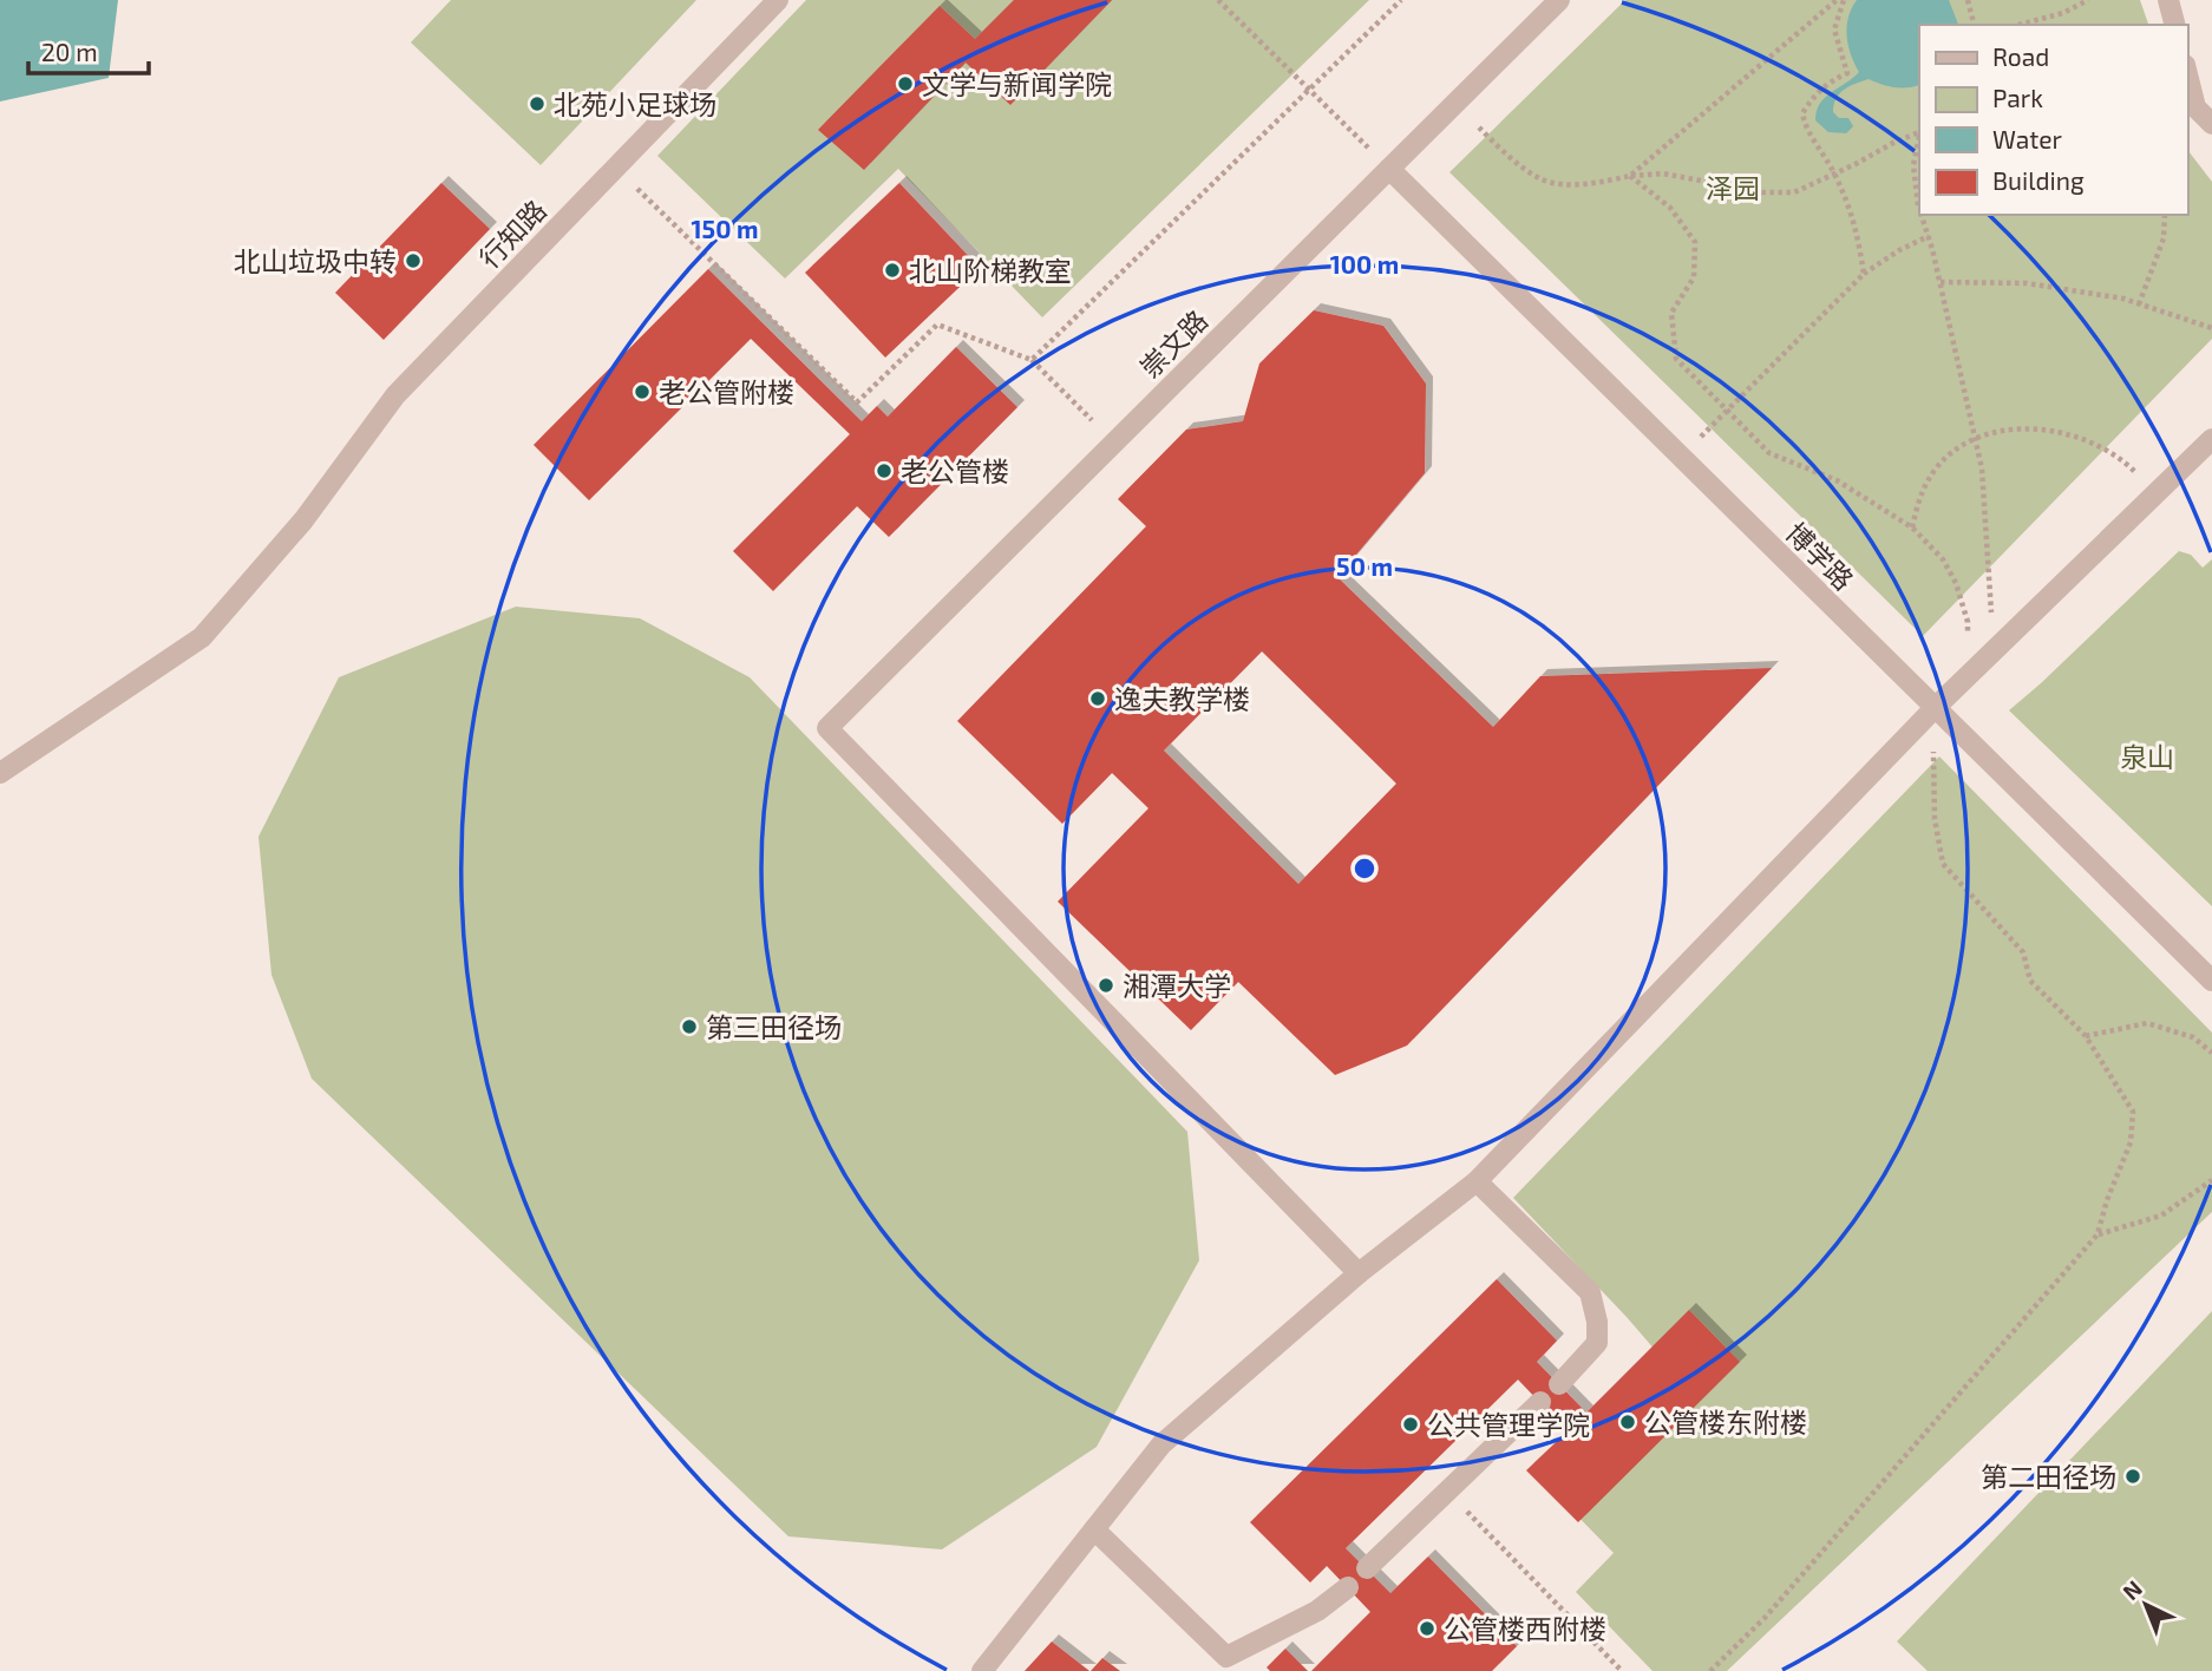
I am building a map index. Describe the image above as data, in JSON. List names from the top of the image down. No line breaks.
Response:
{"streets":{"street":["行知路","崇文路","博学路"]},"crossings":[["崇文路","博学路"]],"parks":["泽园","泉山"],"places":["文学与新闻学院","北苑小足球场","北山垃圾中转","北山阶梯教室","老公管附楼","老公管楼","逸夫教学楼","湘潭大学","第三田径场","公管楼东附楼","公共管理学院","第二田径场","公管楼西附楼"],"legend":["Road","Park","Water","Building"],"scale_bar":"20 m","north":"top left","rings":["150 m","100 m","50 m"]}
